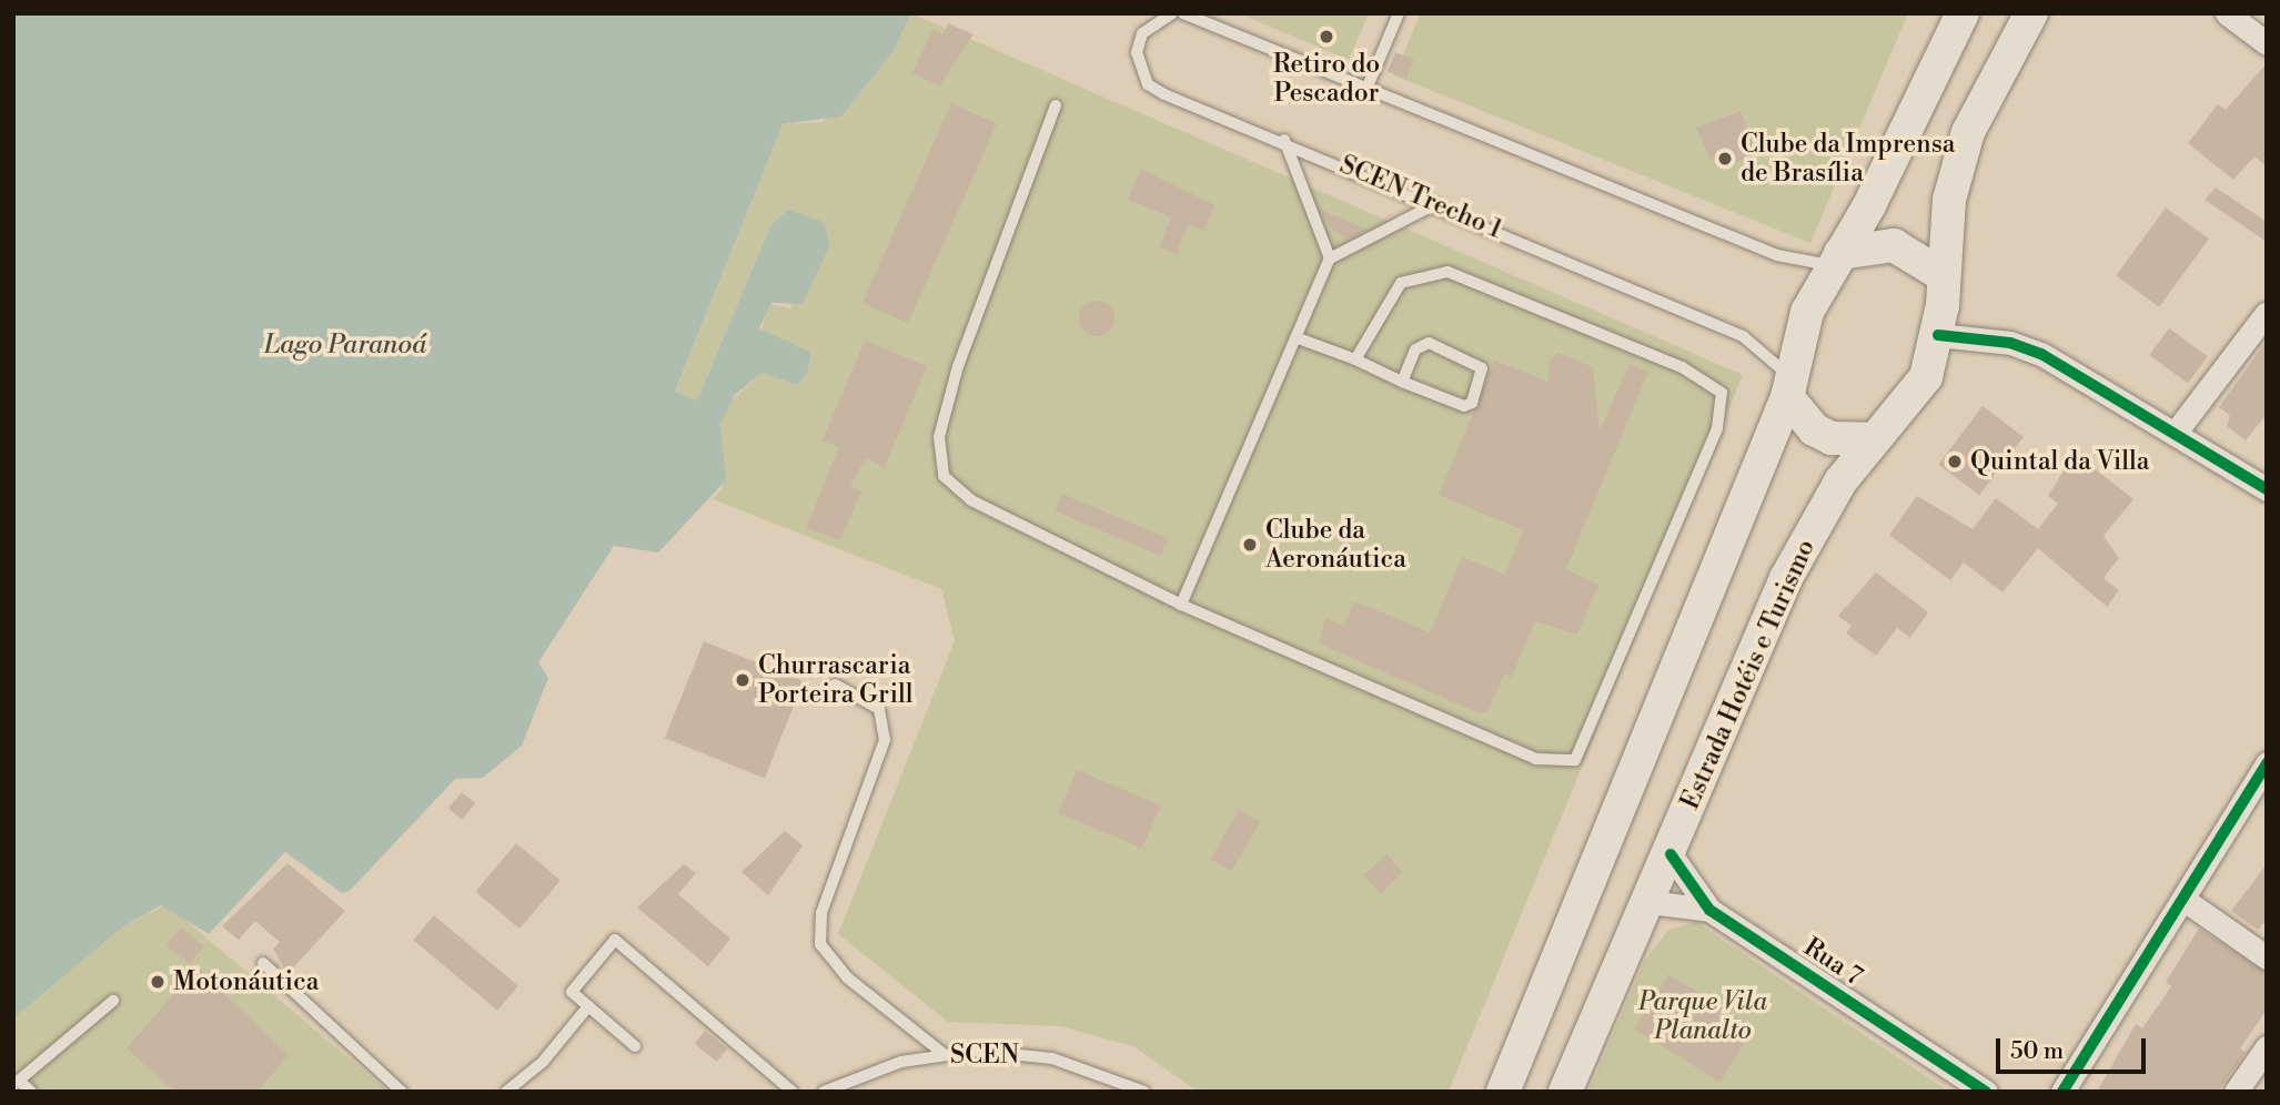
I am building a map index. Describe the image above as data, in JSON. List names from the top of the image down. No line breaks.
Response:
{"streets":{"main road":["Estrada Hotéis e Turismo"],"street":["Rua 7"],"lane":["SCEN Trecho 1","SCEN"]},"crossings":[["SCEN Trecho 1","Estrada Hotéis e Turismo"],["Estrada Hotéis e Turismo","Rua 7"]],"water":["Lago Paranoá"],"parks":["Parque Vila Planalto"],"places":["Retiro do Pescador","Clube da Imprensa de Brasília","Quintal da Villa","Clube da Aeronáutica","Churrascaria Porteira Grill","Motonáutica"],"scale_bar":"50 m"}
